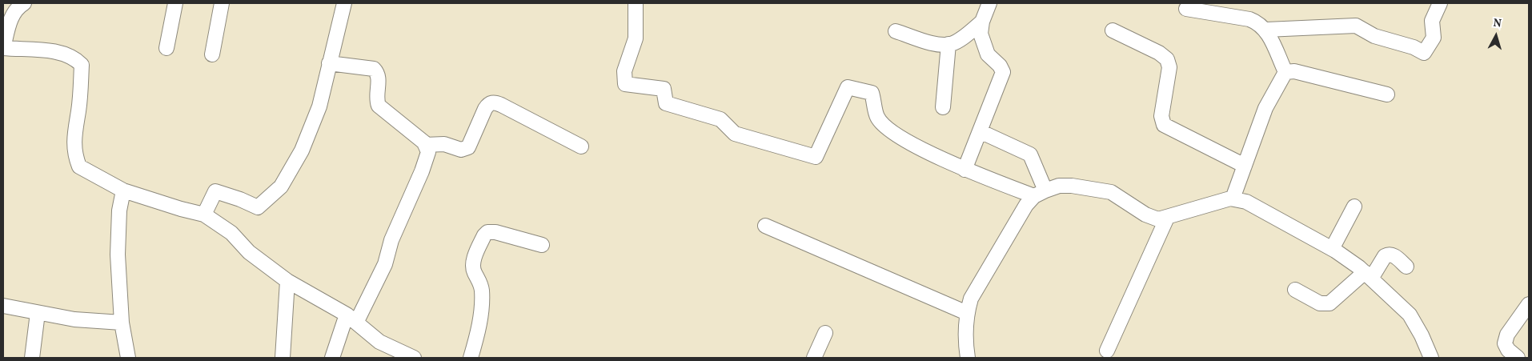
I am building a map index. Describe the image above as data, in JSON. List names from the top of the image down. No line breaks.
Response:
{"north":"top"}
